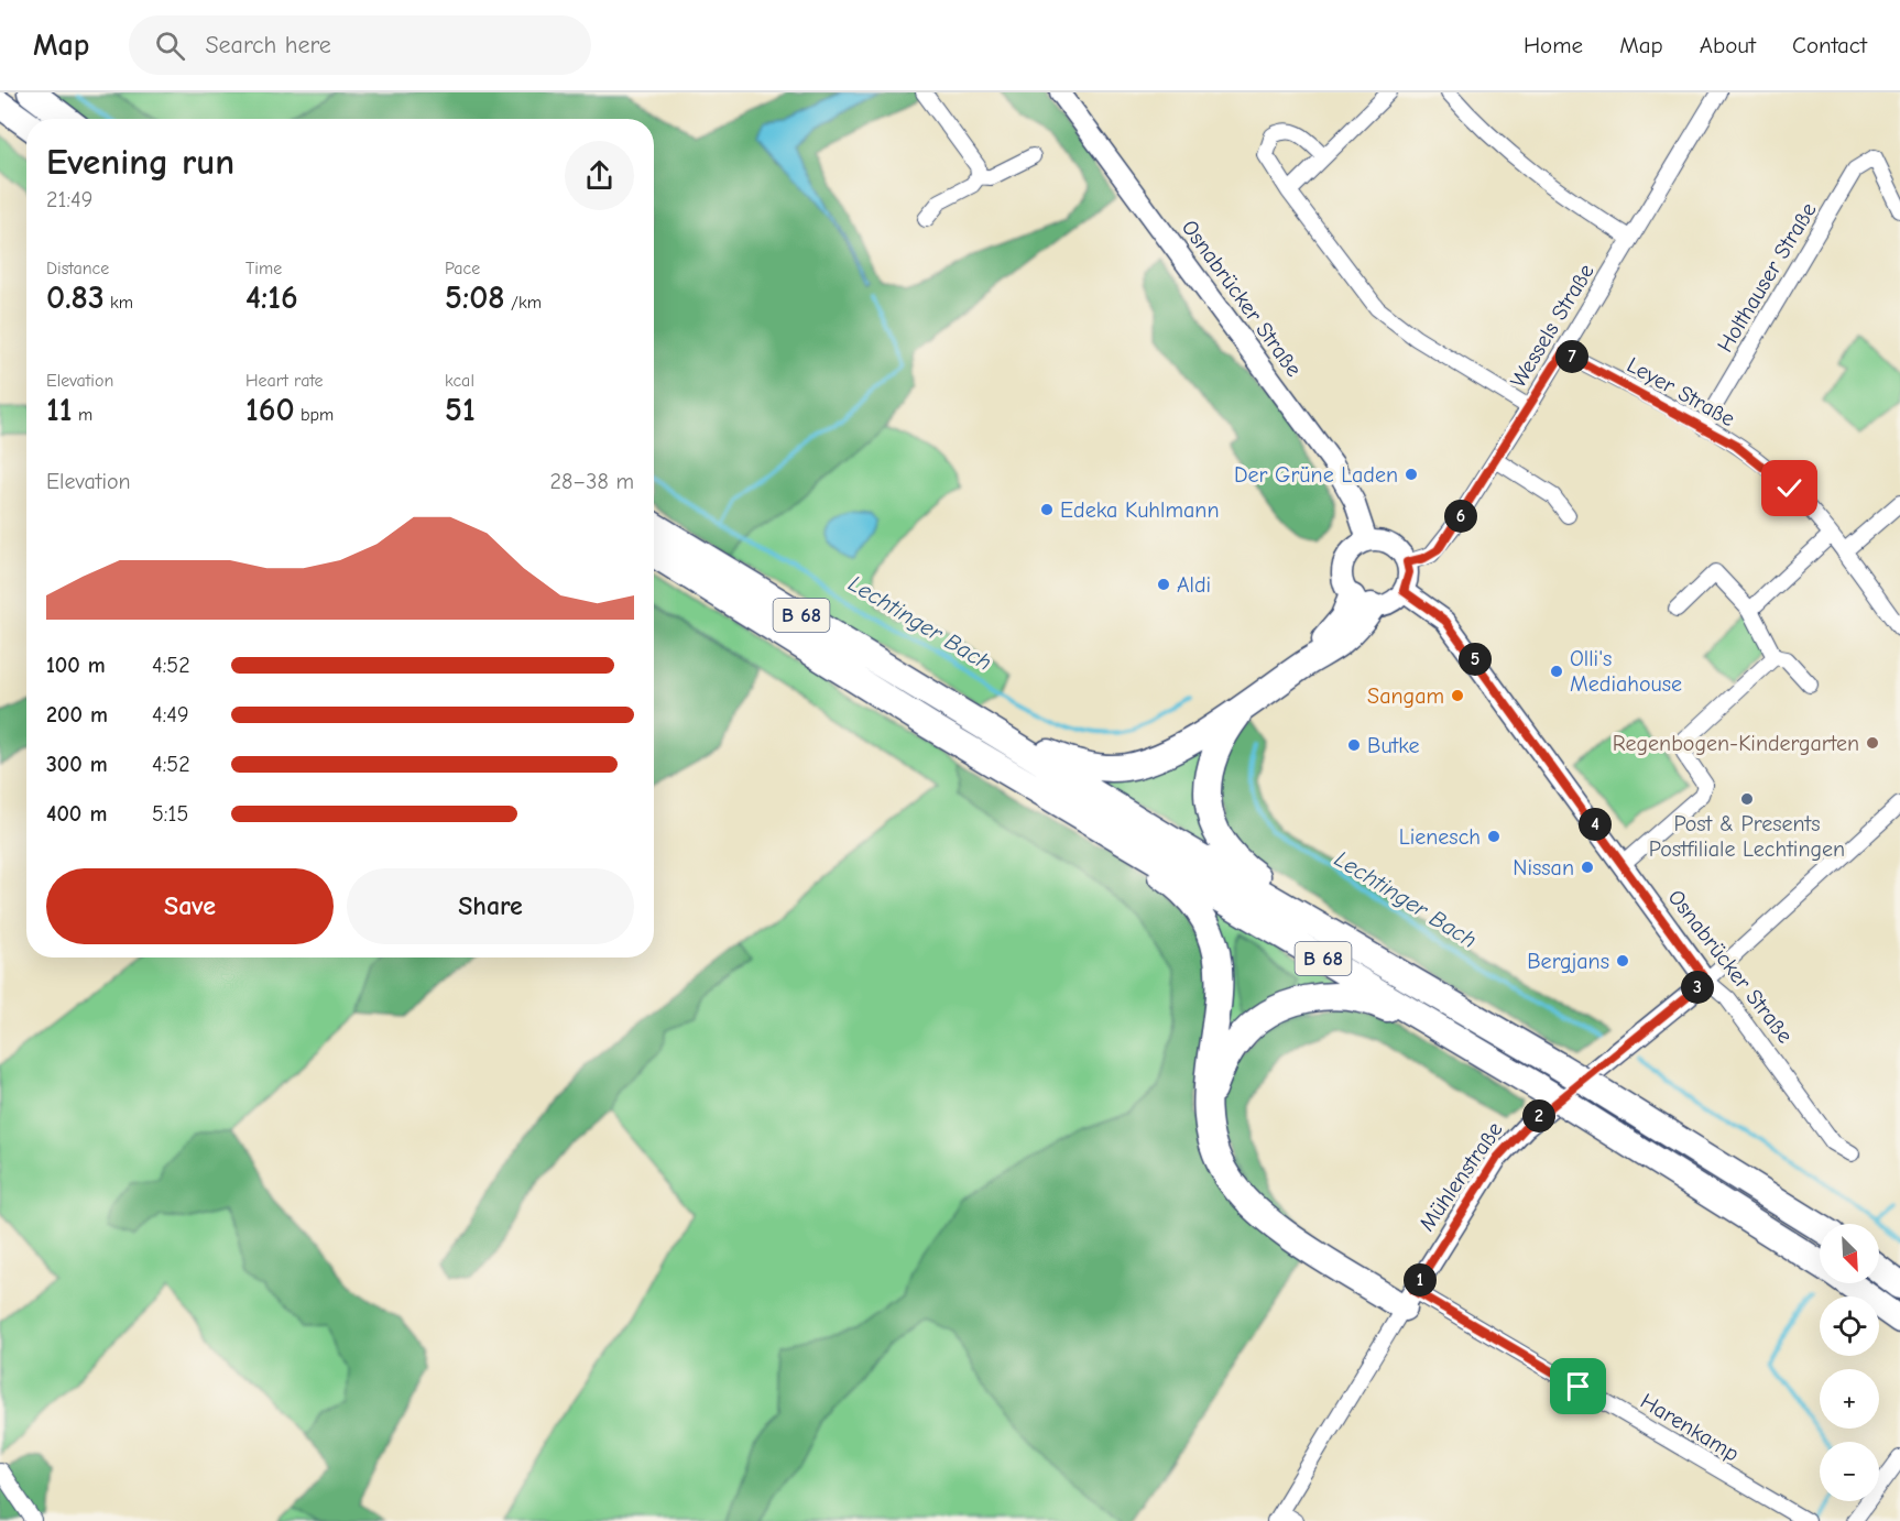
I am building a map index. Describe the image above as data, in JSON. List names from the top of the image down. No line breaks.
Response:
{"streets":{"highway":["B 68"],"street":["Holthauser Straße","Osnabrücker Straße","Wessels Straße","Leyer Straße","Mühlenstraße","Harenkamp"]},"crossings":[["Holthauser Straße","Leyer Straße"],["Osnabrücker Straße","Wessels Straße"],["Osnabrücker Straße","Mühlenstraße"],["Wessels Straße","Leyer Straße"],["Mühlenstraße","Harenkamp"]],"water":["Lechtinger Bach"],"places":["Der Grüne Laden","Edeka Kuhlmann","Aldi","Olli's Mediahouse","Sangam","Regenbogen-Kindergarten","Butke","Post & Presents Postfiliale Lechtingen","Lienesch","Nissan","Bergjans"],"north":"bottom right","page":{"header":"Map","search":"Search here","nav":["Home","Map","About","Contact"],"heading":["Evening run","21:49"],"stats":[["Distance","0.83 km"],["Time","4:16"],["Pace","5:08 /km"],["Elevation","11 m"],["Heart rate","160 bpm"],["kcal","51"]],"pins":["7","6","5","4","3","2","1"],"chart":["Elevation","28–38 m"],"list":[{"name":"100 m","note":"4:52"},{"name":"200 m","note":"4:49"},{"name":"300 m","note":"4:52"},{"name":"400 m","note":"5:15"}],"buttons":["Save","Share"],"map_buttons":["+","−"]}}
